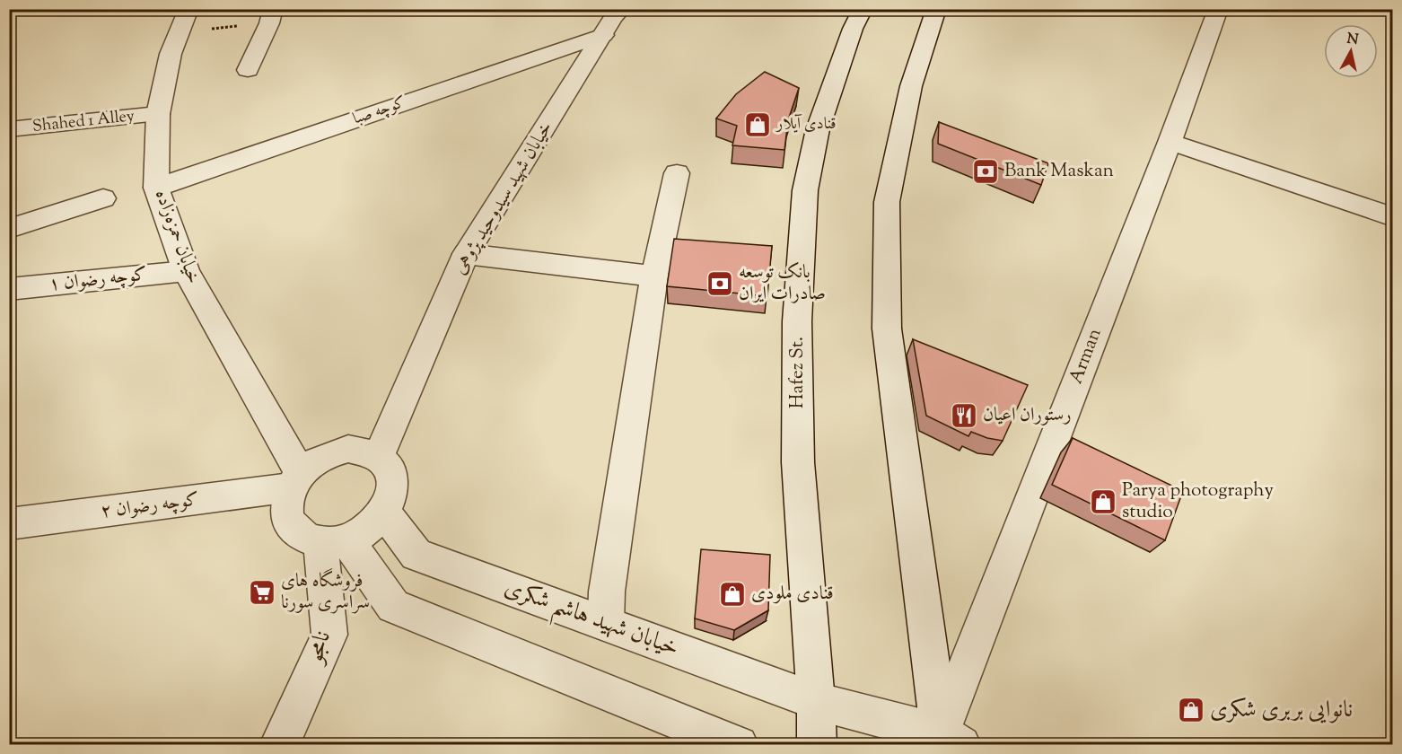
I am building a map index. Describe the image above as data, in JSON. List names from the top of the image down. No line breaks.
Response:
{"streets":{"street":["کوچه صبا","Shahed 1 Alley","خیابان شهید سیدوحید پژوهی","خیابان حمزه‌زاده","کوچه رضوان ۱","Arman","Hafez St.","کوچه رضوان ۲","خیابان شهید هاشم شکری","نامجو"]},"crossings":[["کوچه صبا","خیابان شهید سیدوحید پژوهی"],["کوچه صبا","خیابان حمزه‌زاده"],["Shahed 1 Alley","خیابان حمزه‌زاده"],["خیابان شهید سیدوحید پژوهی","خیابان حمزه‌زاده"],["خیابان شهید سیدوحید پژوهی","کوچه رضوان ۲"],["خیابان شهید سیدوحید پژوهی","خیابان شهید هاشم شکری"],["خیابان شهید سیدوحید پژوهی","نامجو"],["خیابان حمزه‌زاده","کوچه رضوان ۱"],["خیابان حمزه‌زاده","کوچه رضوان ۲"],["خیابان حمزه‌زاده","خیابان شهید هاشم شکری"],["خیابان حمزه‌زاده","نامجو"],["Arman","خیابان شهید هاشم شکری"],["Hafez St.","خیابان شهید هاشم شکری"],["کوچه رضوان ۲","خیابان شهید هاشم شکری"],["کوچه رضوان ۲","نامجو"],["خیابان شهید هاشم شکری","نامجو"]],"places":{"shop":["قنادی آیلار","Parya photography studio","قنادی ملودی","نانوایی بربری شکری"],"bank":["Bank Maskan","بانک توسعه صادرات ایران"],"restaurant":["رستوران اعیان"],"supermarket":["فروشگاه های سراسری سورنا"]},"north":"top"}
